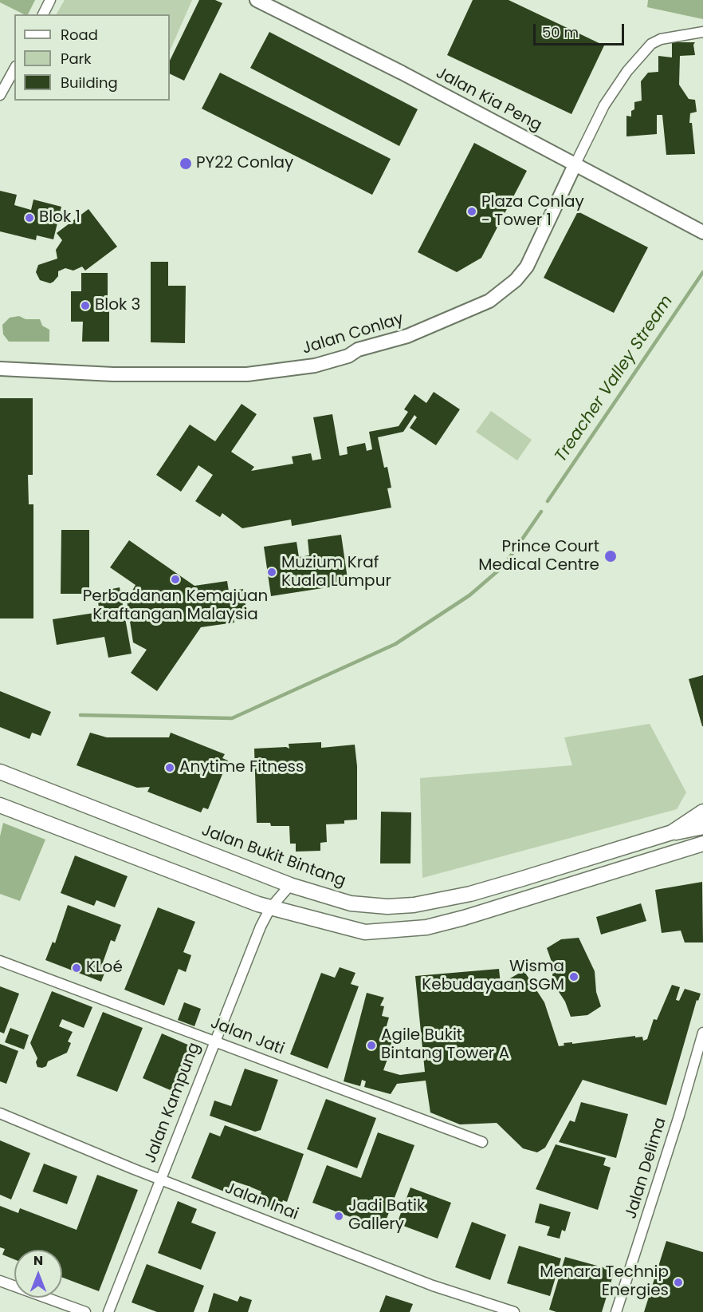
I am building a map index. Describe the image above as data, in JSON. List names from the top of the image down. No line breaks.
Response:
{"streets":{"main road":["Jalan Bukit Bintang"],"street":["Jalan Kia Peng","Jalan Conlay","Jalan Jati","Jalan Kampung","Jalan Delima","Jalan Inai"]},"crossings":[["Jalan Kia Peng","Jalan Conlay"],["Jalan Bukit Bintang","Jalan Kampung"],["Jalan Jati","Jalan Kampung"],["Jalan Kampung","Jalan Inai"]],"water":["Treacher Valley Stream"],"places":["PY22 Conlay","Plaza Conlay - Tower 1","Blok 1","Blok 3","Prince Court Medical Centre","Muzium Kraf Kuala Lumpur","Perbadanan Kemajuan Kraftangan Malaysia","Anytime Fitness","KLoé","Wisma Kebudayaan SGM","Agile Bukit Bintang Tower A","Jadi Batik Gallery","Menara Technip Energies"],"legend":["Road","Park","Building"],"scale_bar":"50 m","north":"top"}
